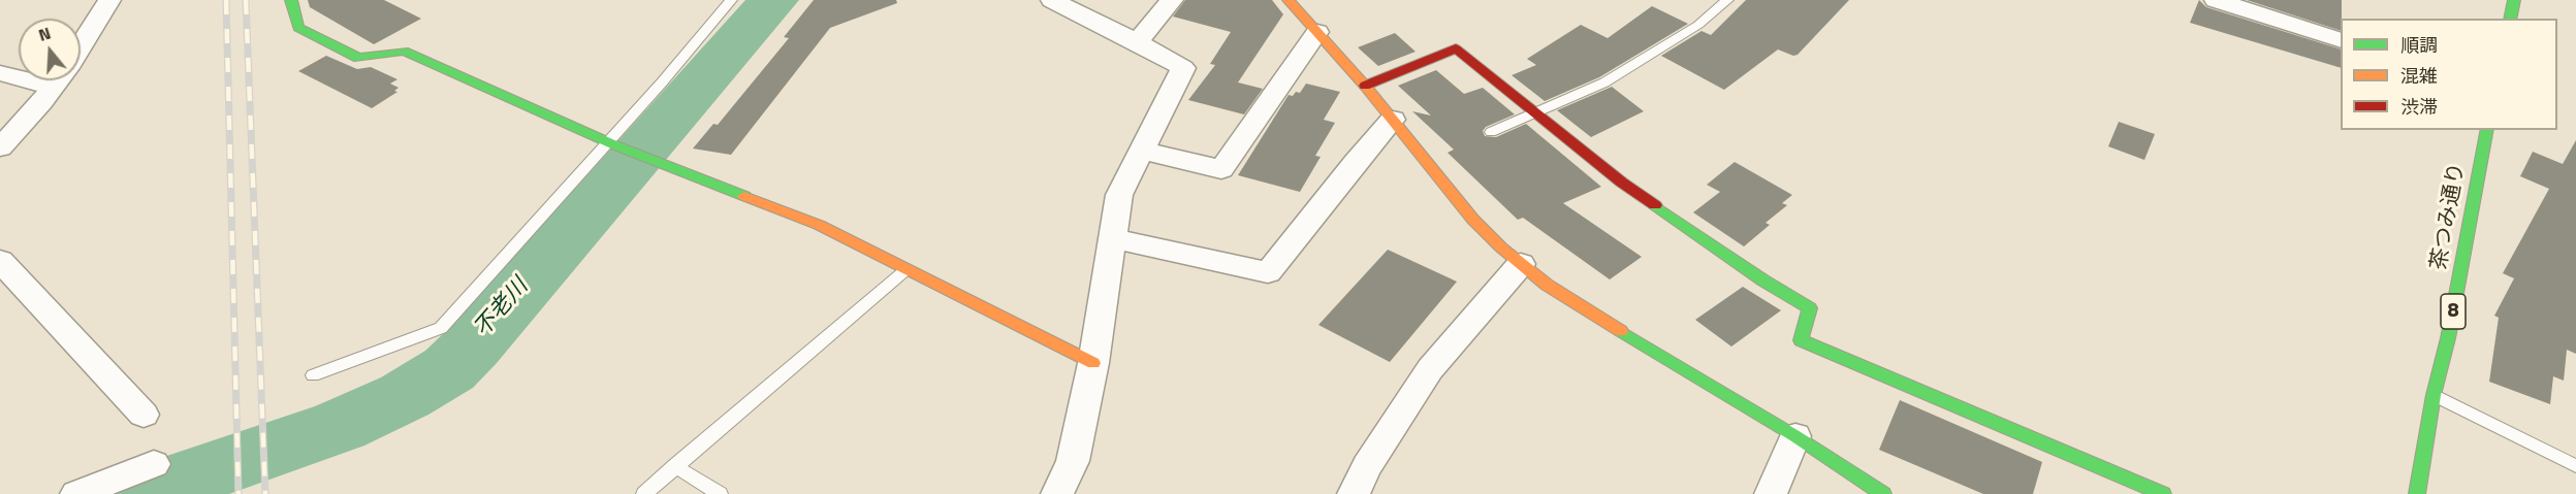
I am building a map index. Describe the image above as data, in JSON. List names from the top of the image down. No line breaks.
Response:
{"streets":{"street":["茶つみ通り","8"]},"water":["不老川"],"legend":["順調","混雑","渋滞"],"north":"top"}
